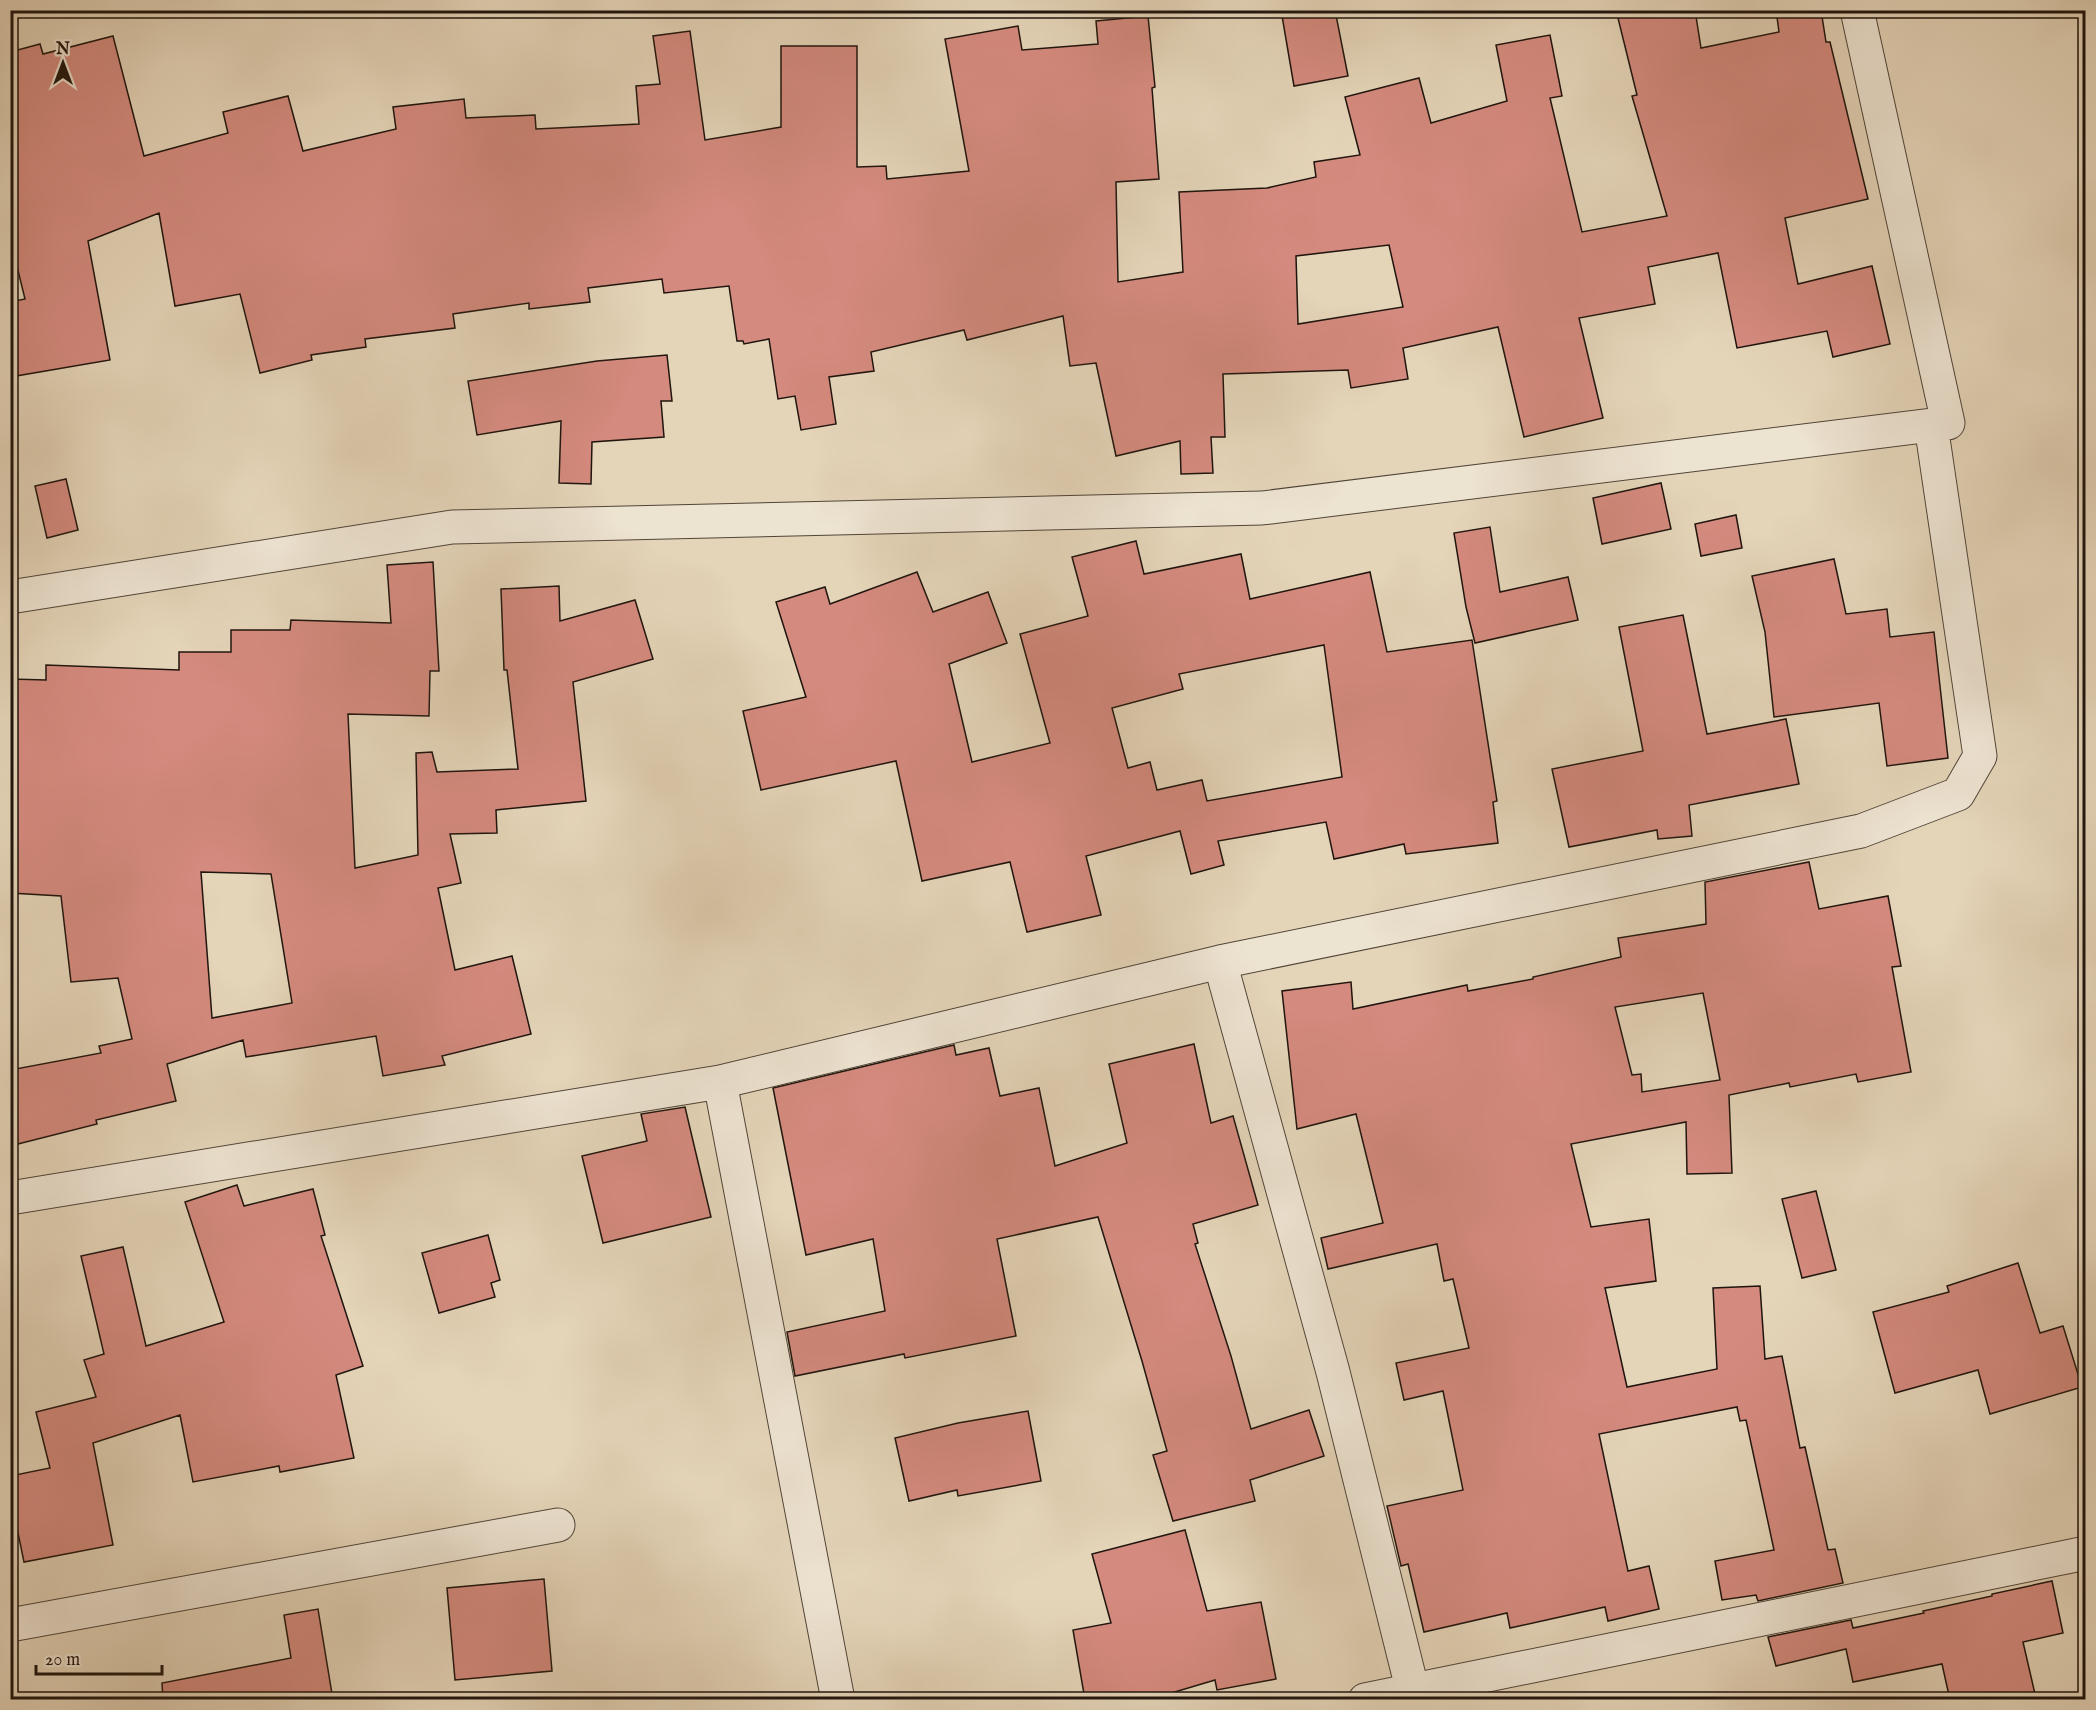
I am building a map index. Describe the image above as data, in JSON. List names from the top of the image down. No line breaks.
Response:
{"scale_bar":"20 m","north":"top"}
